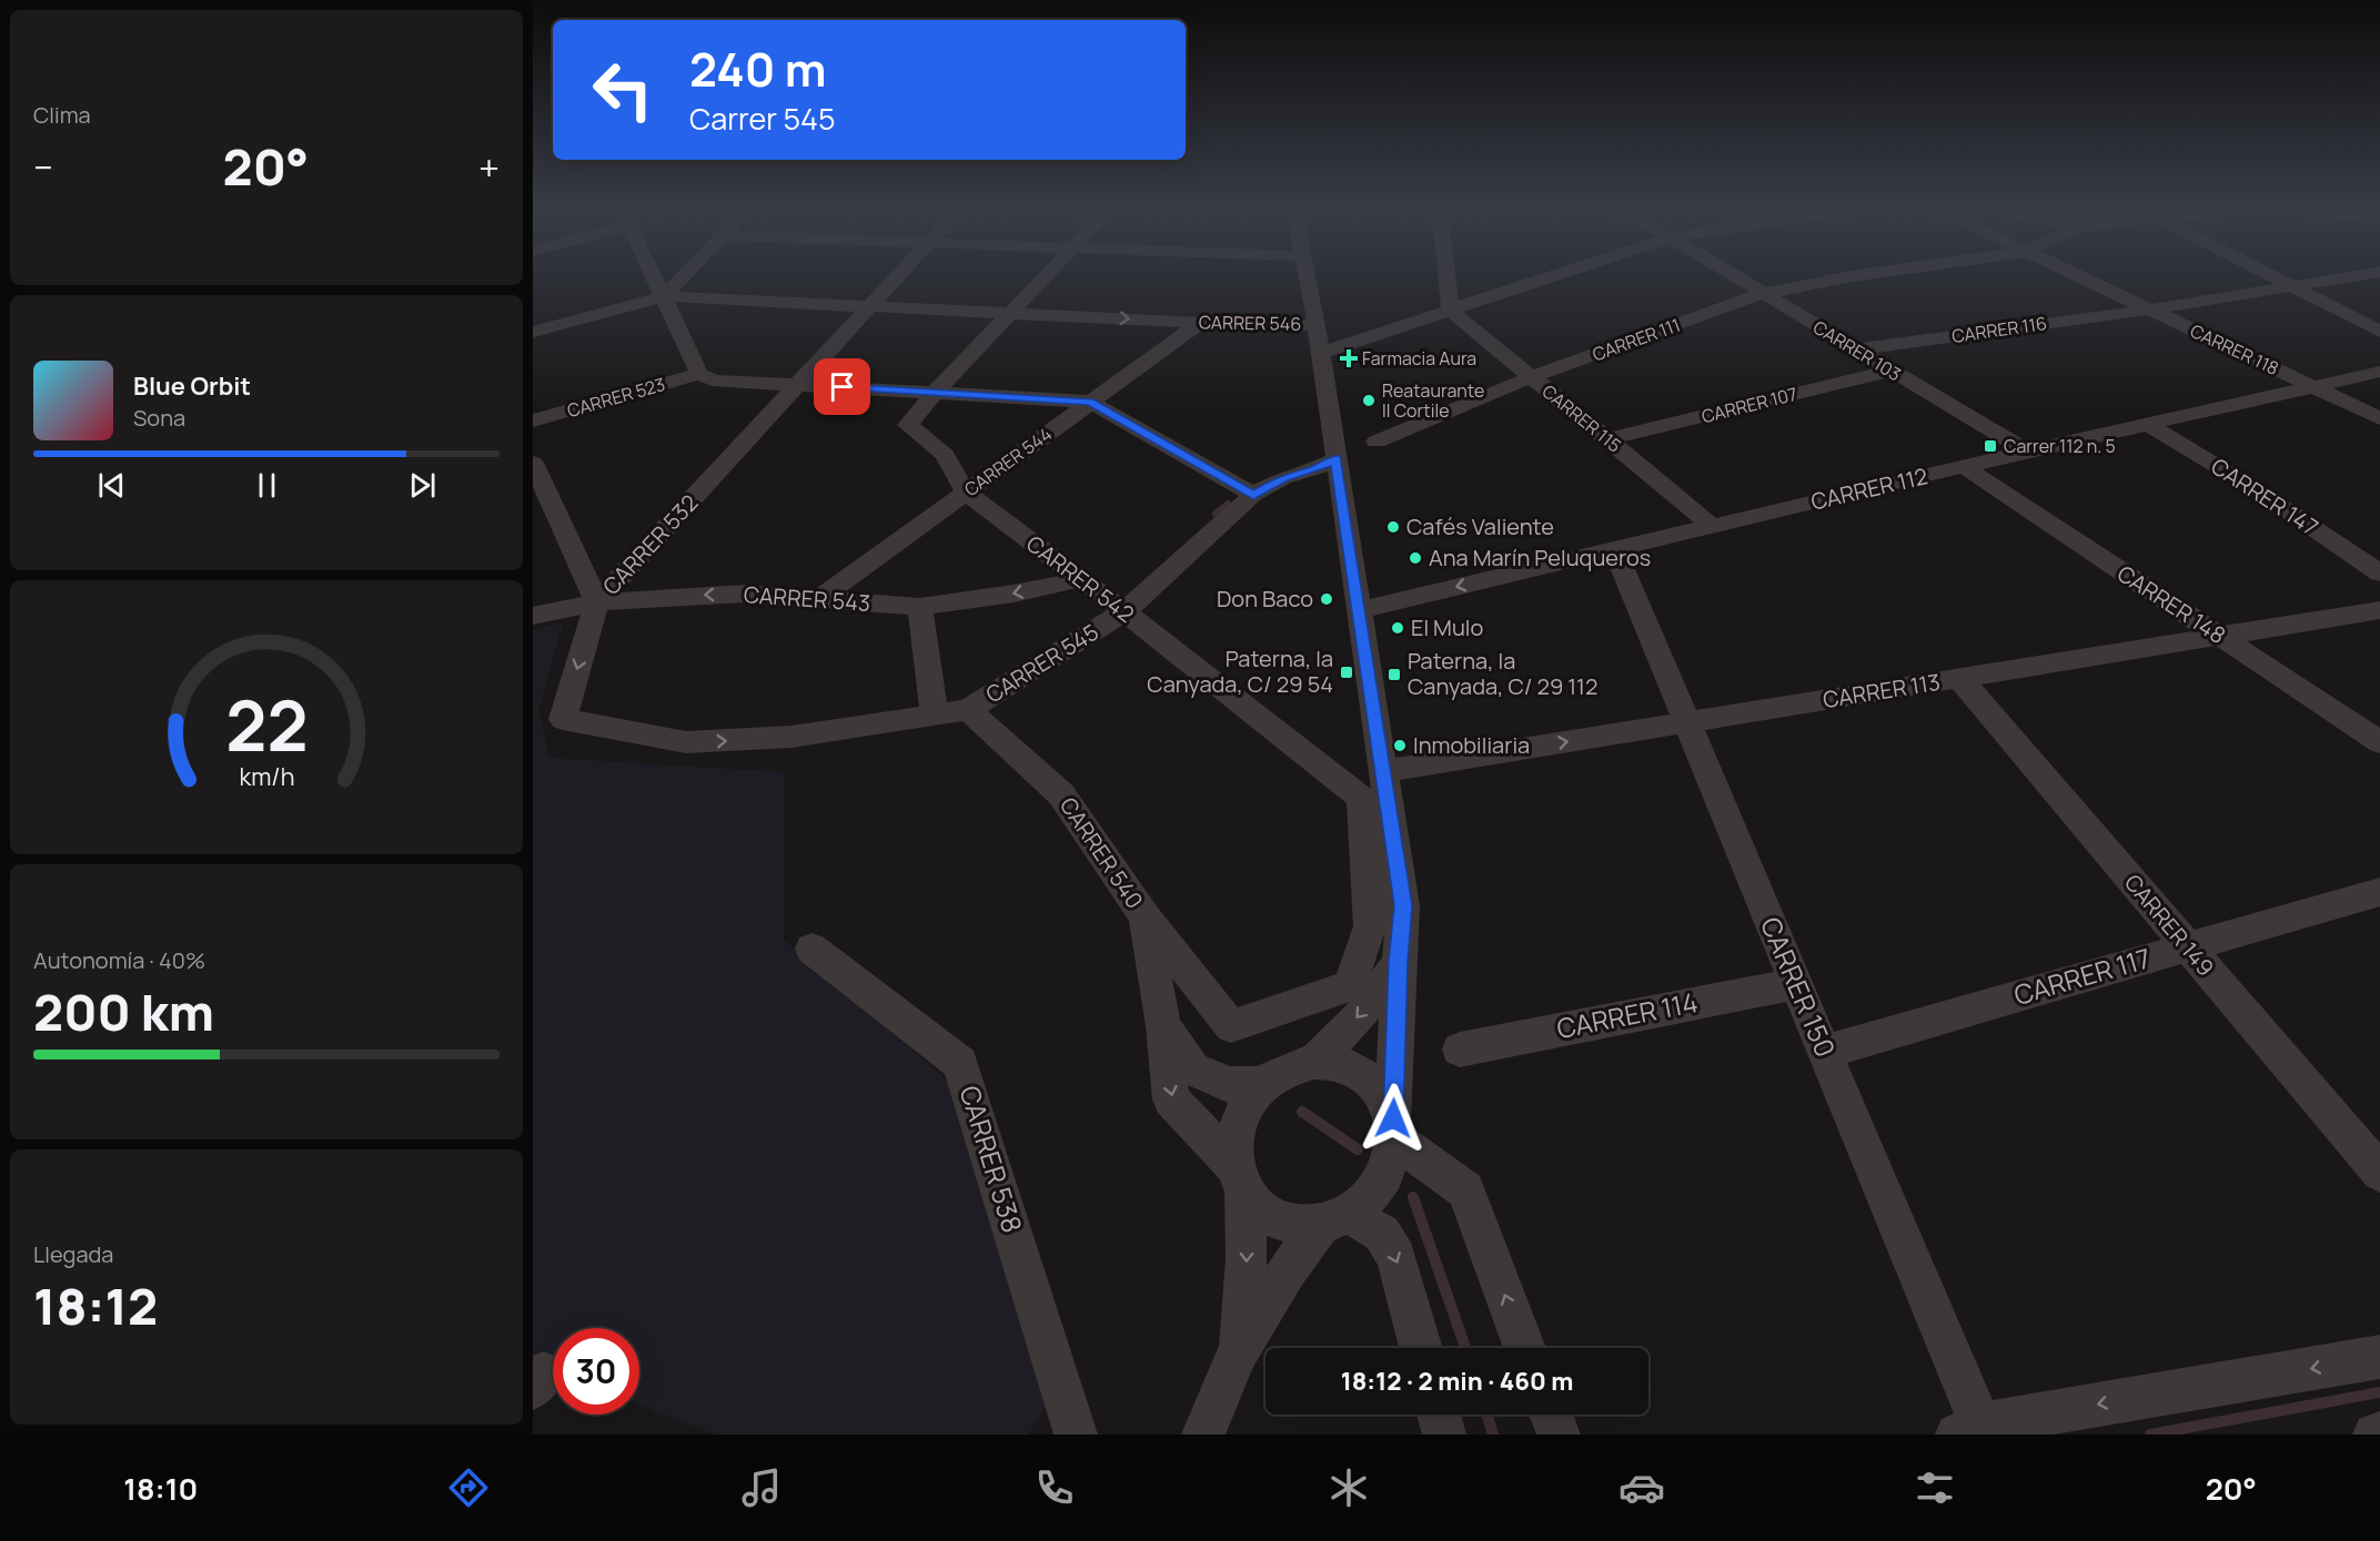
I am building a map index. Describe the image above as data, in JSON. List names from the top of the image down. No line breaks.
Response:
{"streets":{"street":["CARRER 546","CARRER 116","CARRER 111","CARRER 118","CARRER 103","CARRER 523","CARRER 107","CARRER 115","CARRER 544","CARRER 112","CARRER 147","CARRER 532","CARRER 542","CARRER 543","CARRER 148","CARRER 545","CARRER 113","CARRER 540","CARRER 149","CARRER 117","CARRER 150","CARRER 114","CARRER 538"]},"crossings":[["CARRER 546","CARRER 544"],["CARRER 546","CARRER 532"],["CARRER 116","CARRER 118"],["CARRER 116","CARRER 103"],["CARRER 111","CARRER 103"],["CARRER 111","CARRER 115"],["CARRER 118","CARRER 112"],["CARRER 103","CARRER 107"],["CARRER 103","CARRER 112"],["CARRER 107","CARRER 115"],["CARRER 115","CARRER 112"],["CARRER 544","CARRER 542"],["CARRER 544","CARRER 543"],["CARRER 112","CARRER 147"],["CARRER 112","CARRER 148"],["CARRER 112","CARRER 150"],["CARRER 532","CARRER 543"],["CARRER 532","CARRER 545"],["CARRER 542","CARRER 543"],["CARRER 542","CARRER 545"],["CARRER 542","CARRER 540"],["CARRER 148","CARRER 113"],["CARRER 545","CARRER 540"],["CARRER 113","CARRER 149"],["CARRER 113","CARRER 150"],["CARRER 149","CARRER 117"],["CARRER 117","CARRER 150"],["CARRER 150","CARRER 114"]],"places":{"health":["Farmacia Aura"],"other":["Reataurante II Cortile","Cafés Valiente","Ana Marín Peluqueros","Don Baco","El Mulo","Inmobiliaria"],"transit":["Carrer 112 n. 5","Paterna, la Canyada, C/ 29 54","Paterna, la Canyada, C/ 29 112"]},"page":{"tile":["Clima",["Autonomía · 40%","200 km"],["Llegada","18:12"]],"turn":["240 m","Carrer 545"],"heat":["−","20°","+"],"song":["Blue Orbit","Sona"],"limit":"30","trip":"18:12 · 2 min · 460 m","tabs":["18:10","20°"],"gauge":["22","km/h"]}}
